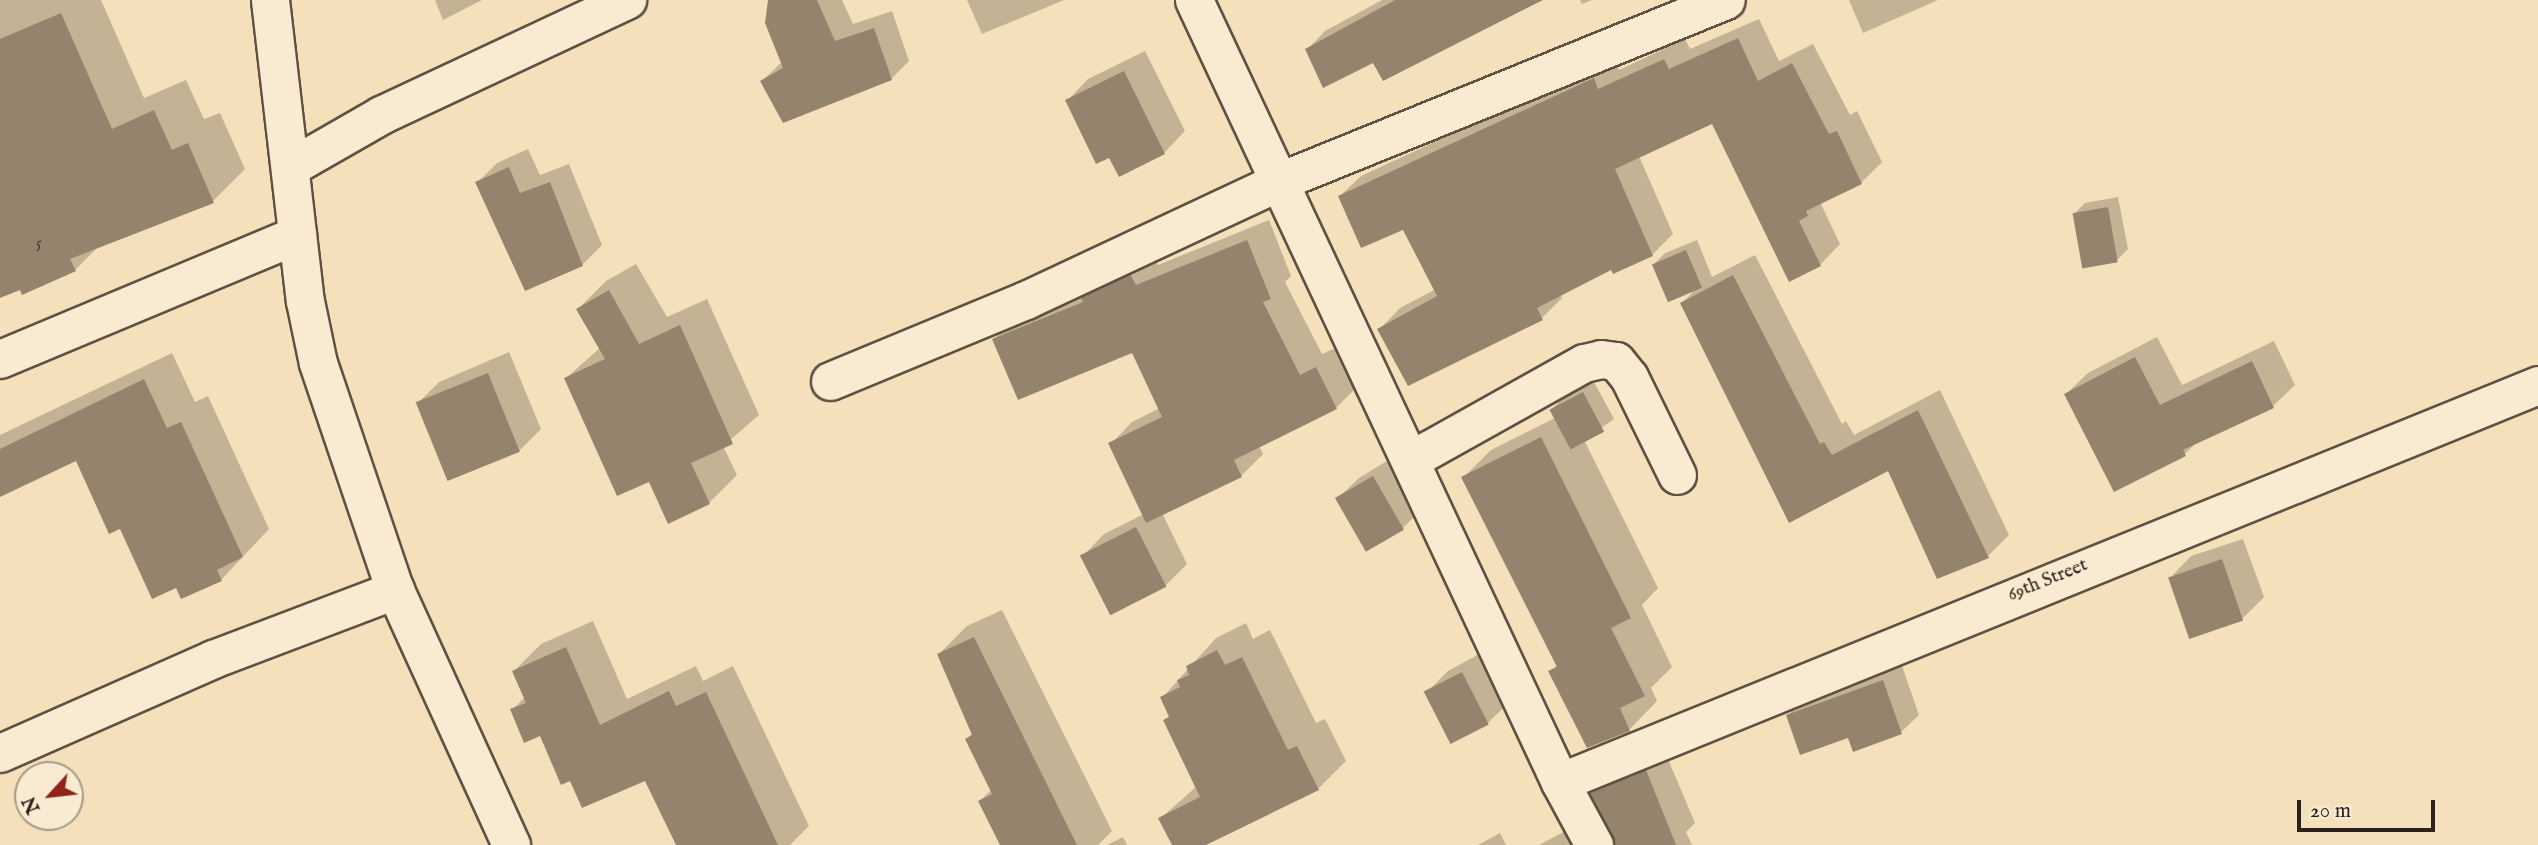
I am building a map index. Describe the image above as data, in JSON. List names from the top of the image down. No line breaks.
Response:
{"streets":{"street":["69th Street"]},"house_numbers":["5"],"scale_bar":"20 m","north":"bottom left"}
